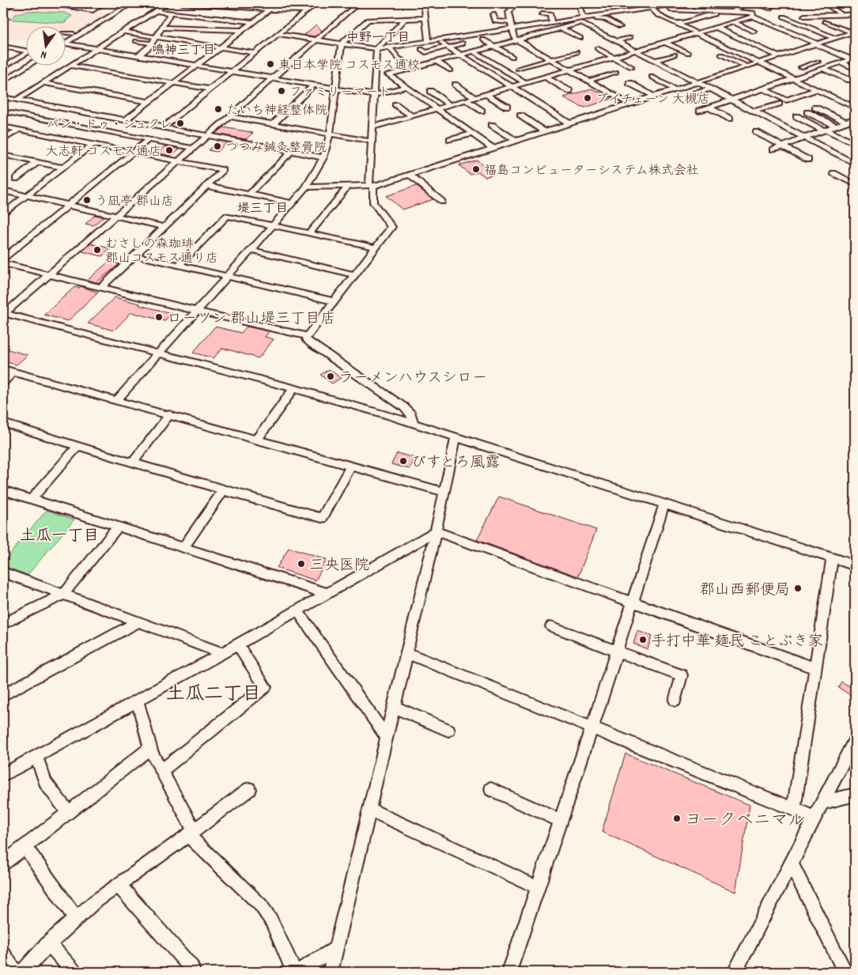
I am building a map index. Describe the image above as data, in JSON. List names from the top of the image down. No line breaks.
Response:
{"districts":["中野一丁目","鳴神三丁目","堤三丁目","土瓜一丁目","土瓜二丁目"],"places":["東日本学院 コスモス通校","ファミリーマート","ブイチェーン 大槻店","たいち神経整体院","パン・ドゥ・シュクレ","つつみ鍼灸整骨院","大志軒 コスモス通店","福島コンピューターシステム株式会社","う凪亭 郡山店","むさしの森珈琲 郡山コスモス通り店","ローソン 郡山堤三丁目店","ラーメンハウスシロー","びすとろ風露","三央医院","郡山西郵便局","手打中華 麺民 ことぶき家","ヨークベニマル"],"north":"bottom"}
